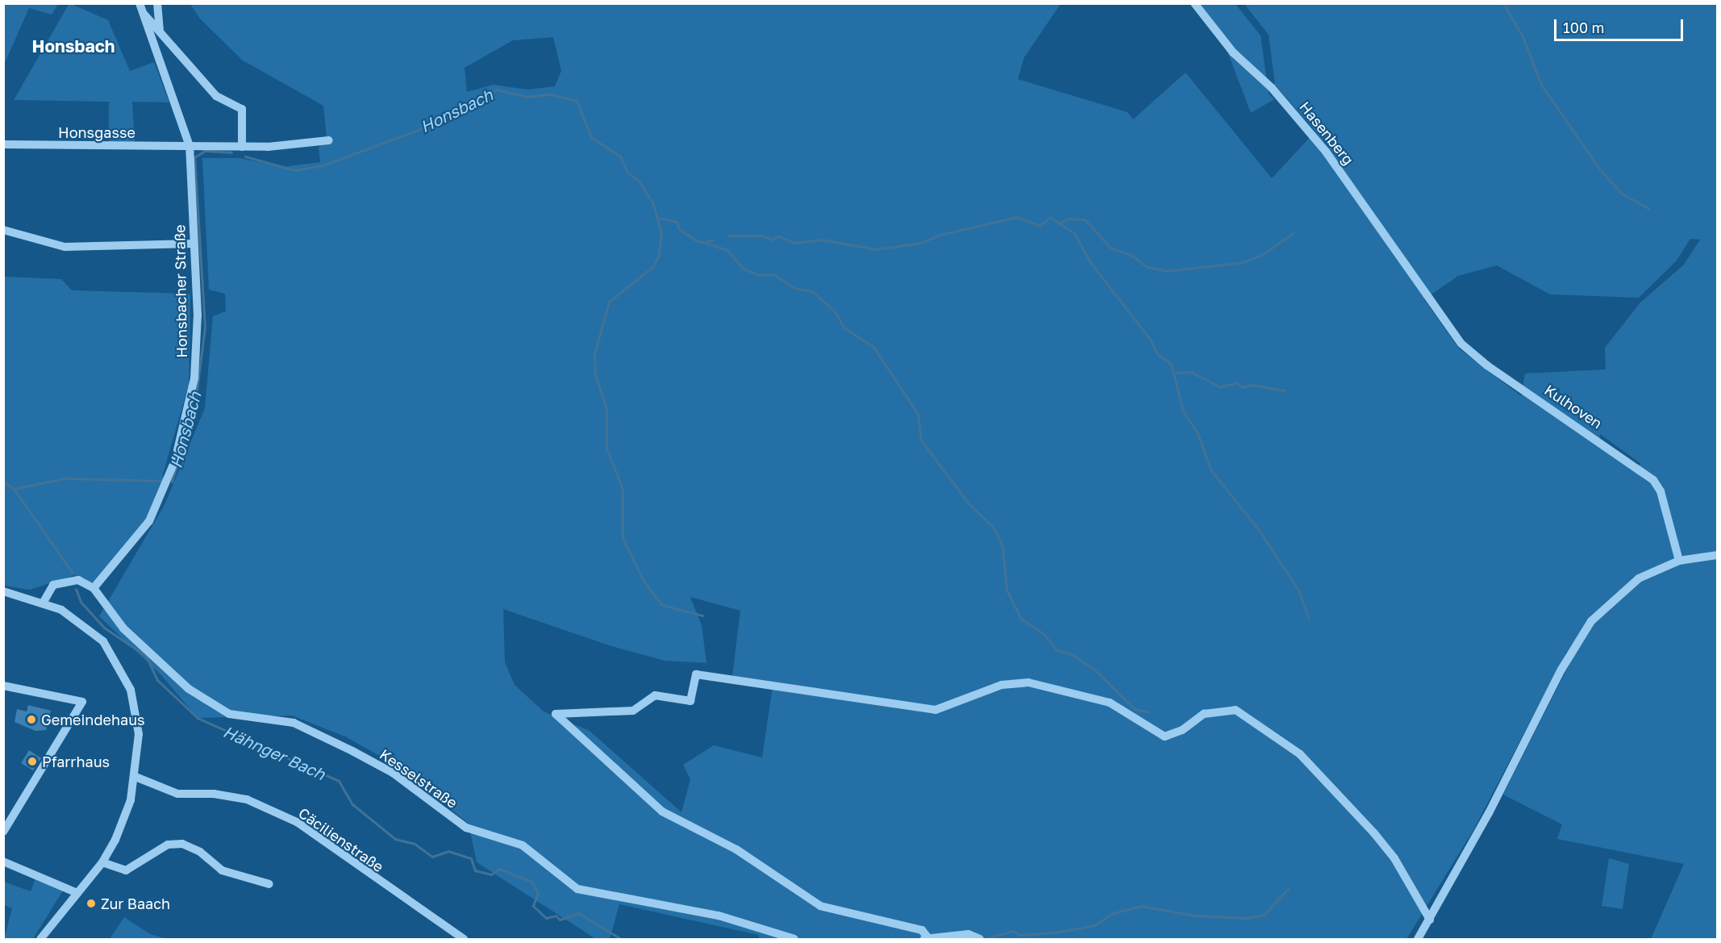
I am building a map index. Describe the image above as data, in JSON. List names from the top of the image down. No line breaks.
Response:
{"streets":{"street":["Honsgasse","Hasenberg","Honsbacher Straße","Kulhoven","Kesselstraße","Cäcilienstraße"]},"crossings":[["Honsgasse","Honsbacher Straße"],["Hasenberg","Kulhoven"],["Honsbacher Straße","Kesselstraße"]],"districts":["Honsbach"],"water":["Honsbach","Hähnger Bach"],"places":["Gemeindehaus","Pfarrhaus","Zur Baach"],"scale_bar":"100 m"}
